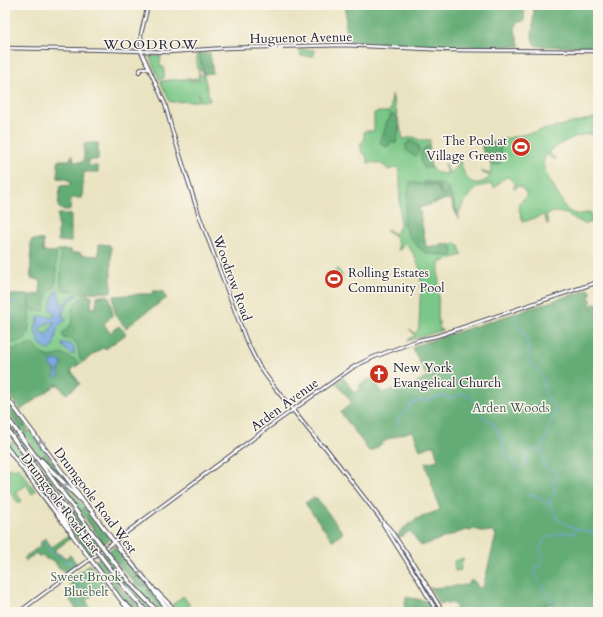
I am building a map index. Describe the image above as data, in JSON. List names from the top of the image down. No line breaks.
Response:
{"streets":{"main road":["Drumgoole Road West","Drumgoole Road East"],"street":["Huguenot Avenue","Woodrow Road","Arden Avenue"]},"crossings":[["Huguenot Avenue","Woodrow Road"],["Woodrow Road","Arden Avenue"],["Arden Avenue","Drumgoole Road West"],["Arden Avenue","Drumgoole Road East"]],"one_way":["Drumgoole Road West"],"districts":["WOODROW"],"parks":["Arden Woods","Sweet Brook Bluebelt"],"places":{"sports":["The Pool at Village Greens","Rolling Estates Community Pool"],"church":["New York Evangelical Church"]}}
